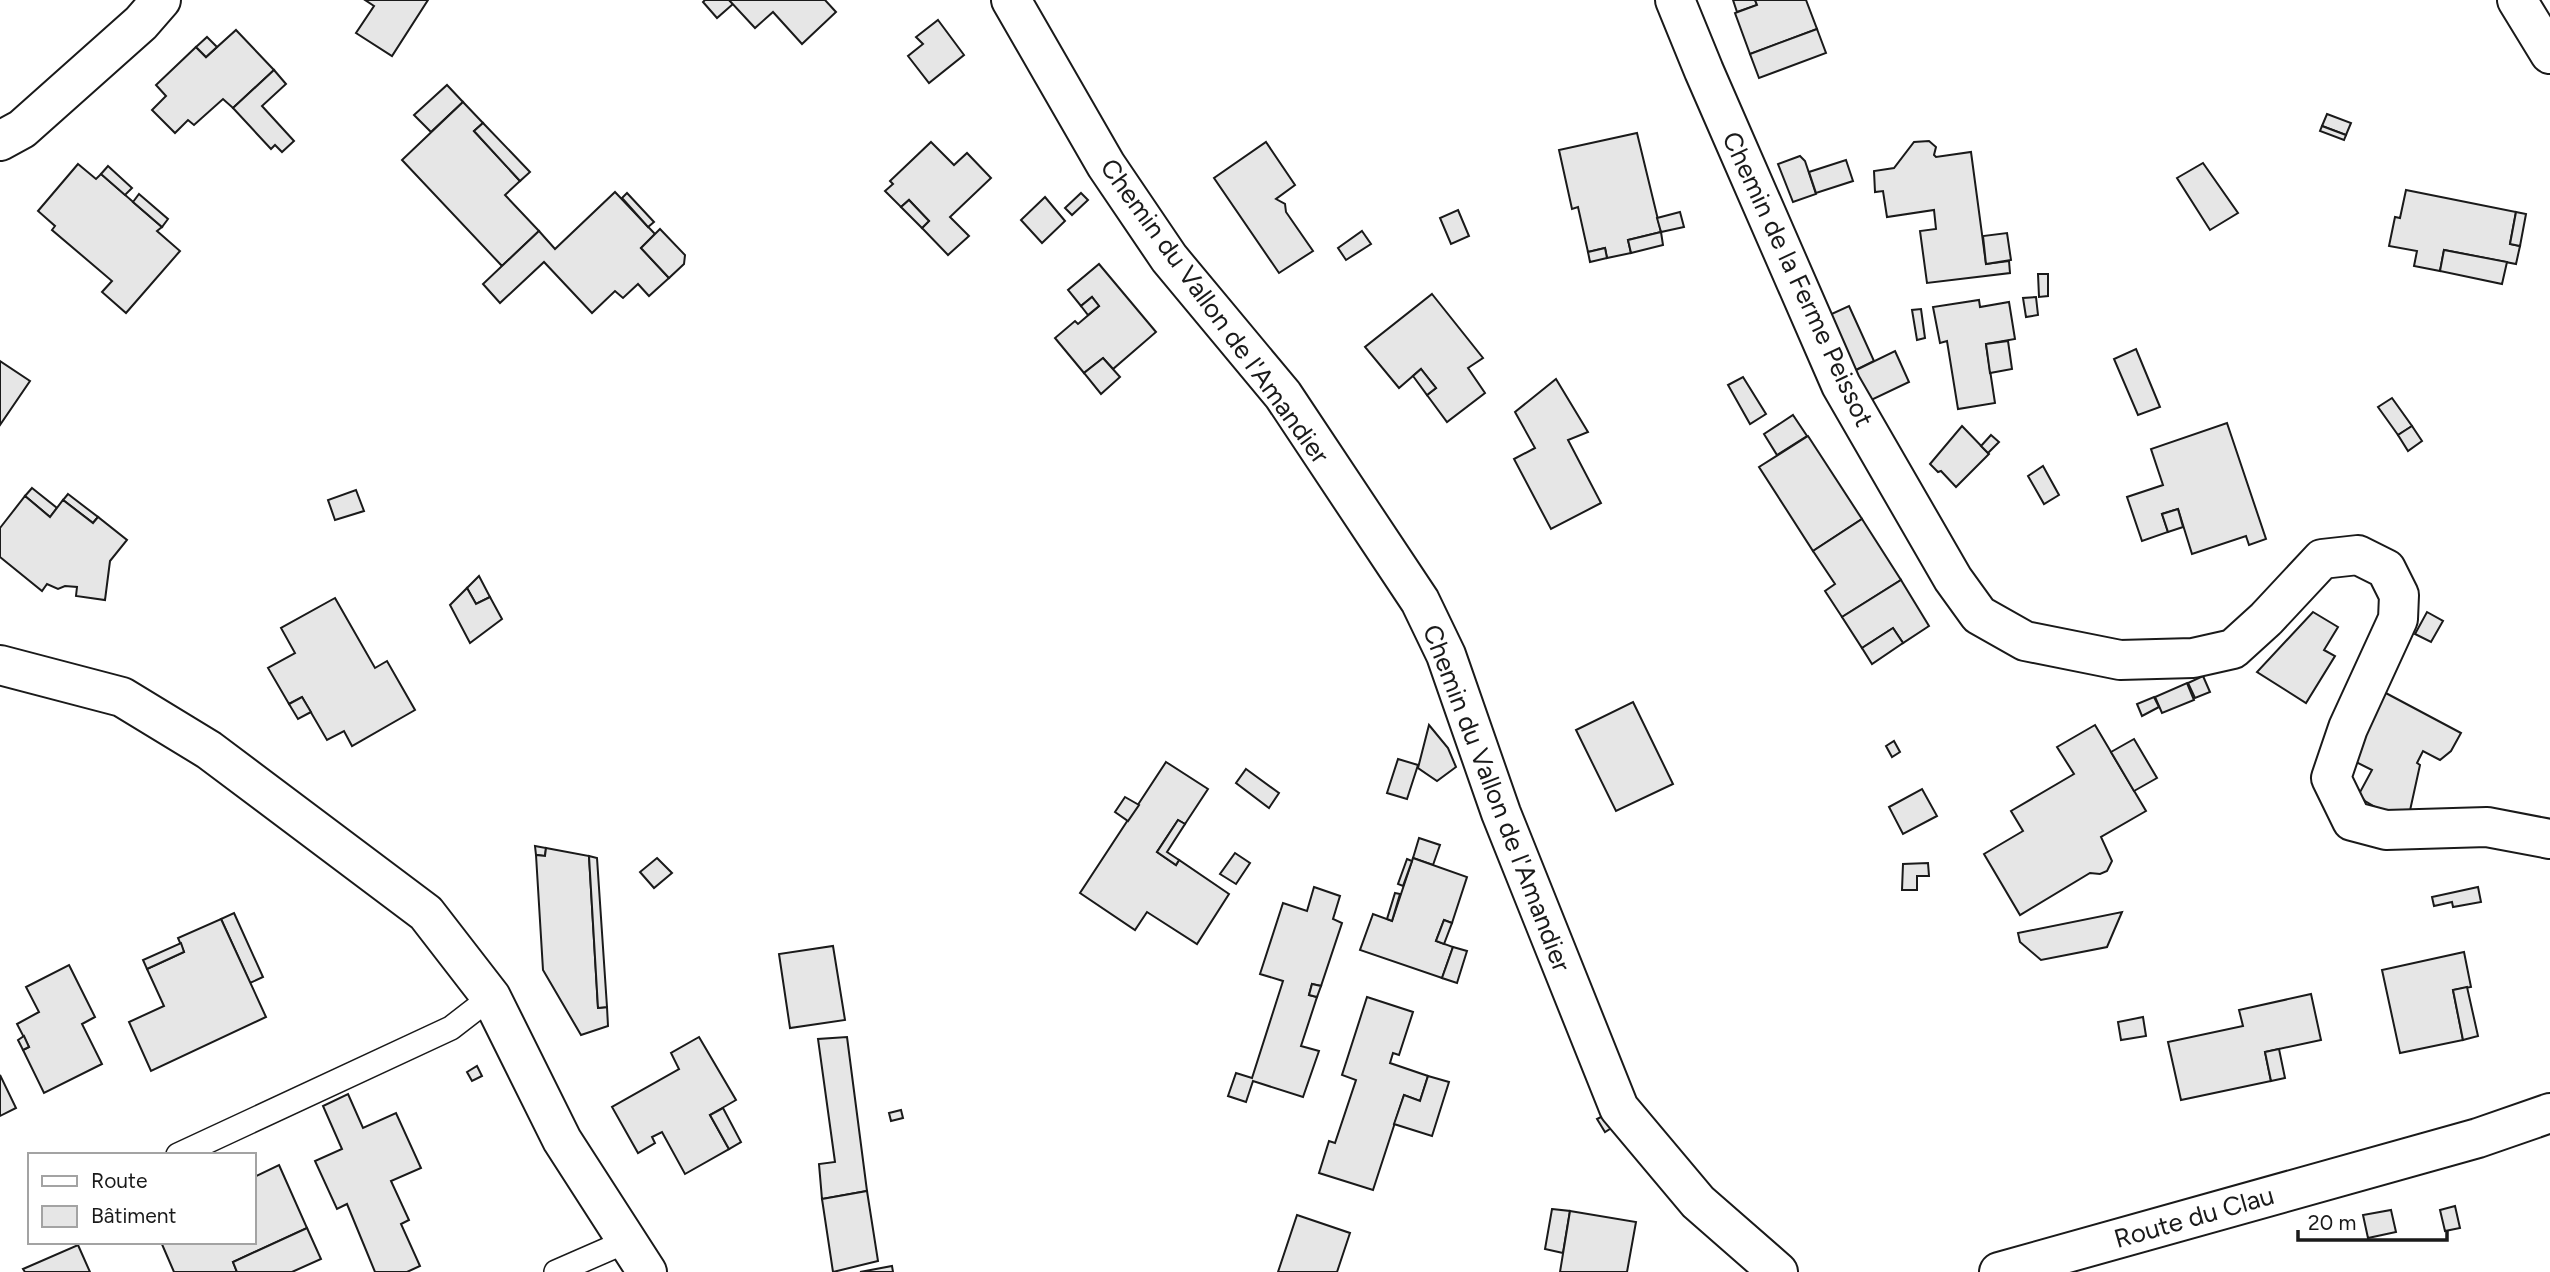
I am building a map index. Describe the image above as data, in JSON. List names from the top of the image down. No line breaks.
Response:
{"streets":{"street":["Chemin de la Ferme Peissot","Chemin du Vallon de l'Amandier","Route du Clau"]},"legend":["Route","Bâtiment"],"scale_bar":"20 m"}
